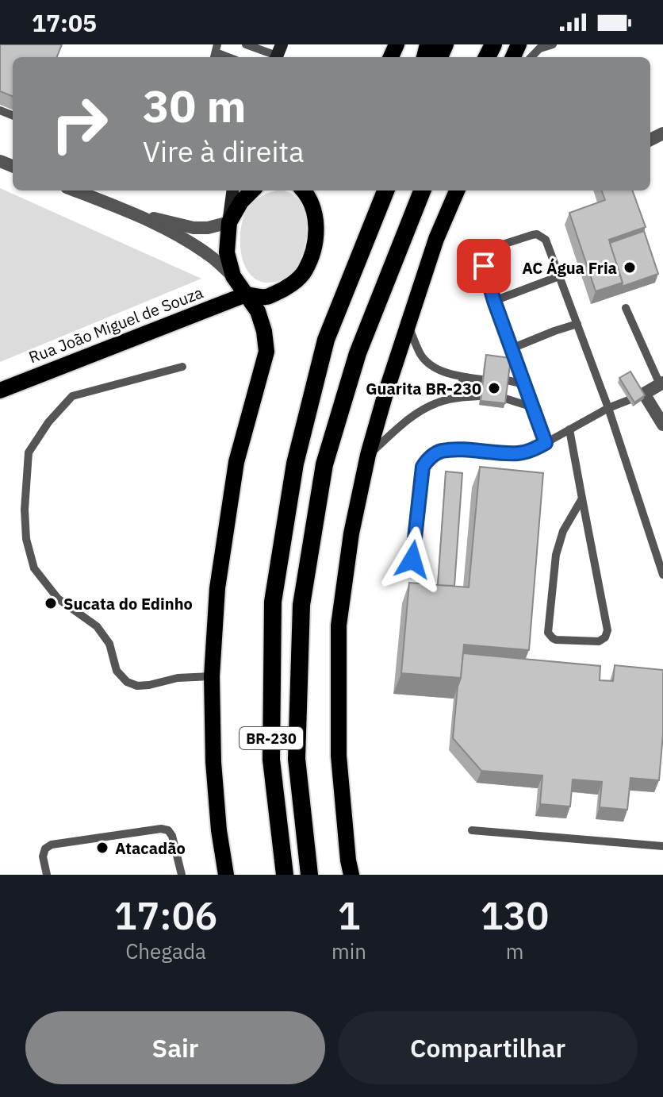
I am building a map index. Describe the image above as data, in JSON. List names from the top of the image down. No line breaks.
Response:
{"streets":{"highway":["BR-230"],"main road":["Rua João Miguel de Souza"]},"places":["AC Água Fria","Guarita BR-230","Sucata do Edinho","Atacadão"],"page":{"status":"17:05","turn":["30 m","Vire à direita"],"eta":["17:06","Chegada","1","min","130","m"],"buttons":["Sair","Compartilhar"]}}
